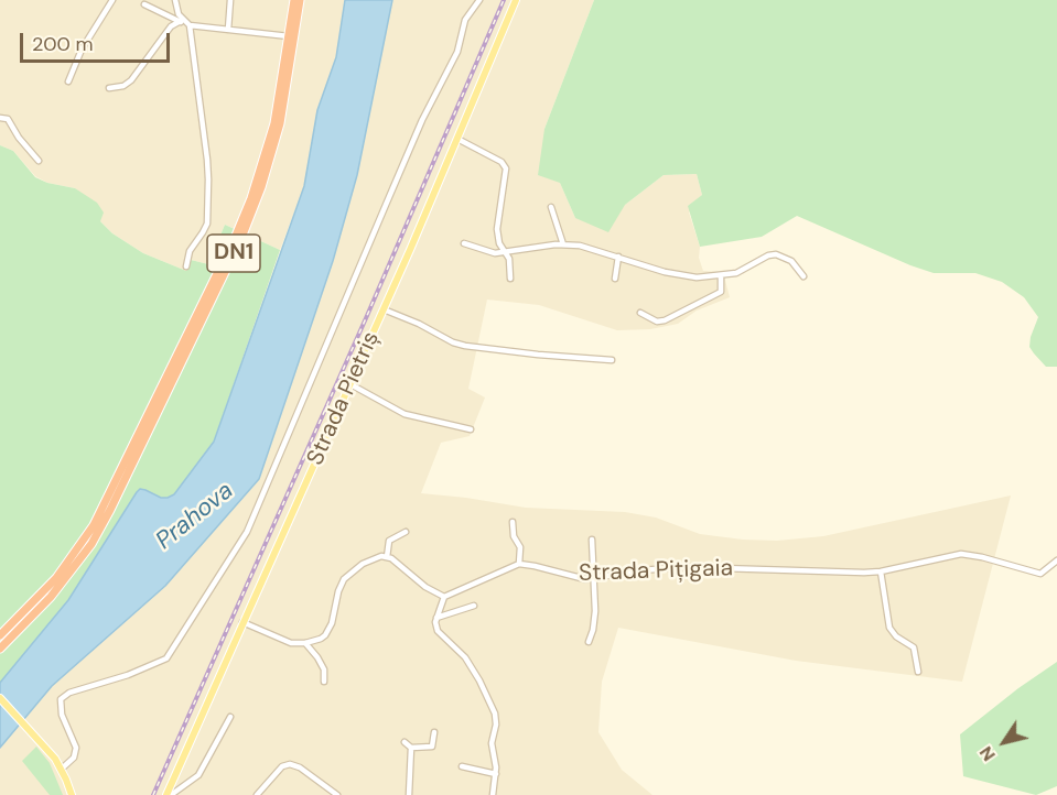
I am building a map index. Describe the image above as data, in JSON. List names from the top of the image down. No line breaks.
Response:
{"streets":{"highway":["DN1"],"main road":["Strada Pietriș"],"street":["Strada Pițigaia"]},"water":["Prahova"],"scale_bar":"200 m","north":"bottom left"}
